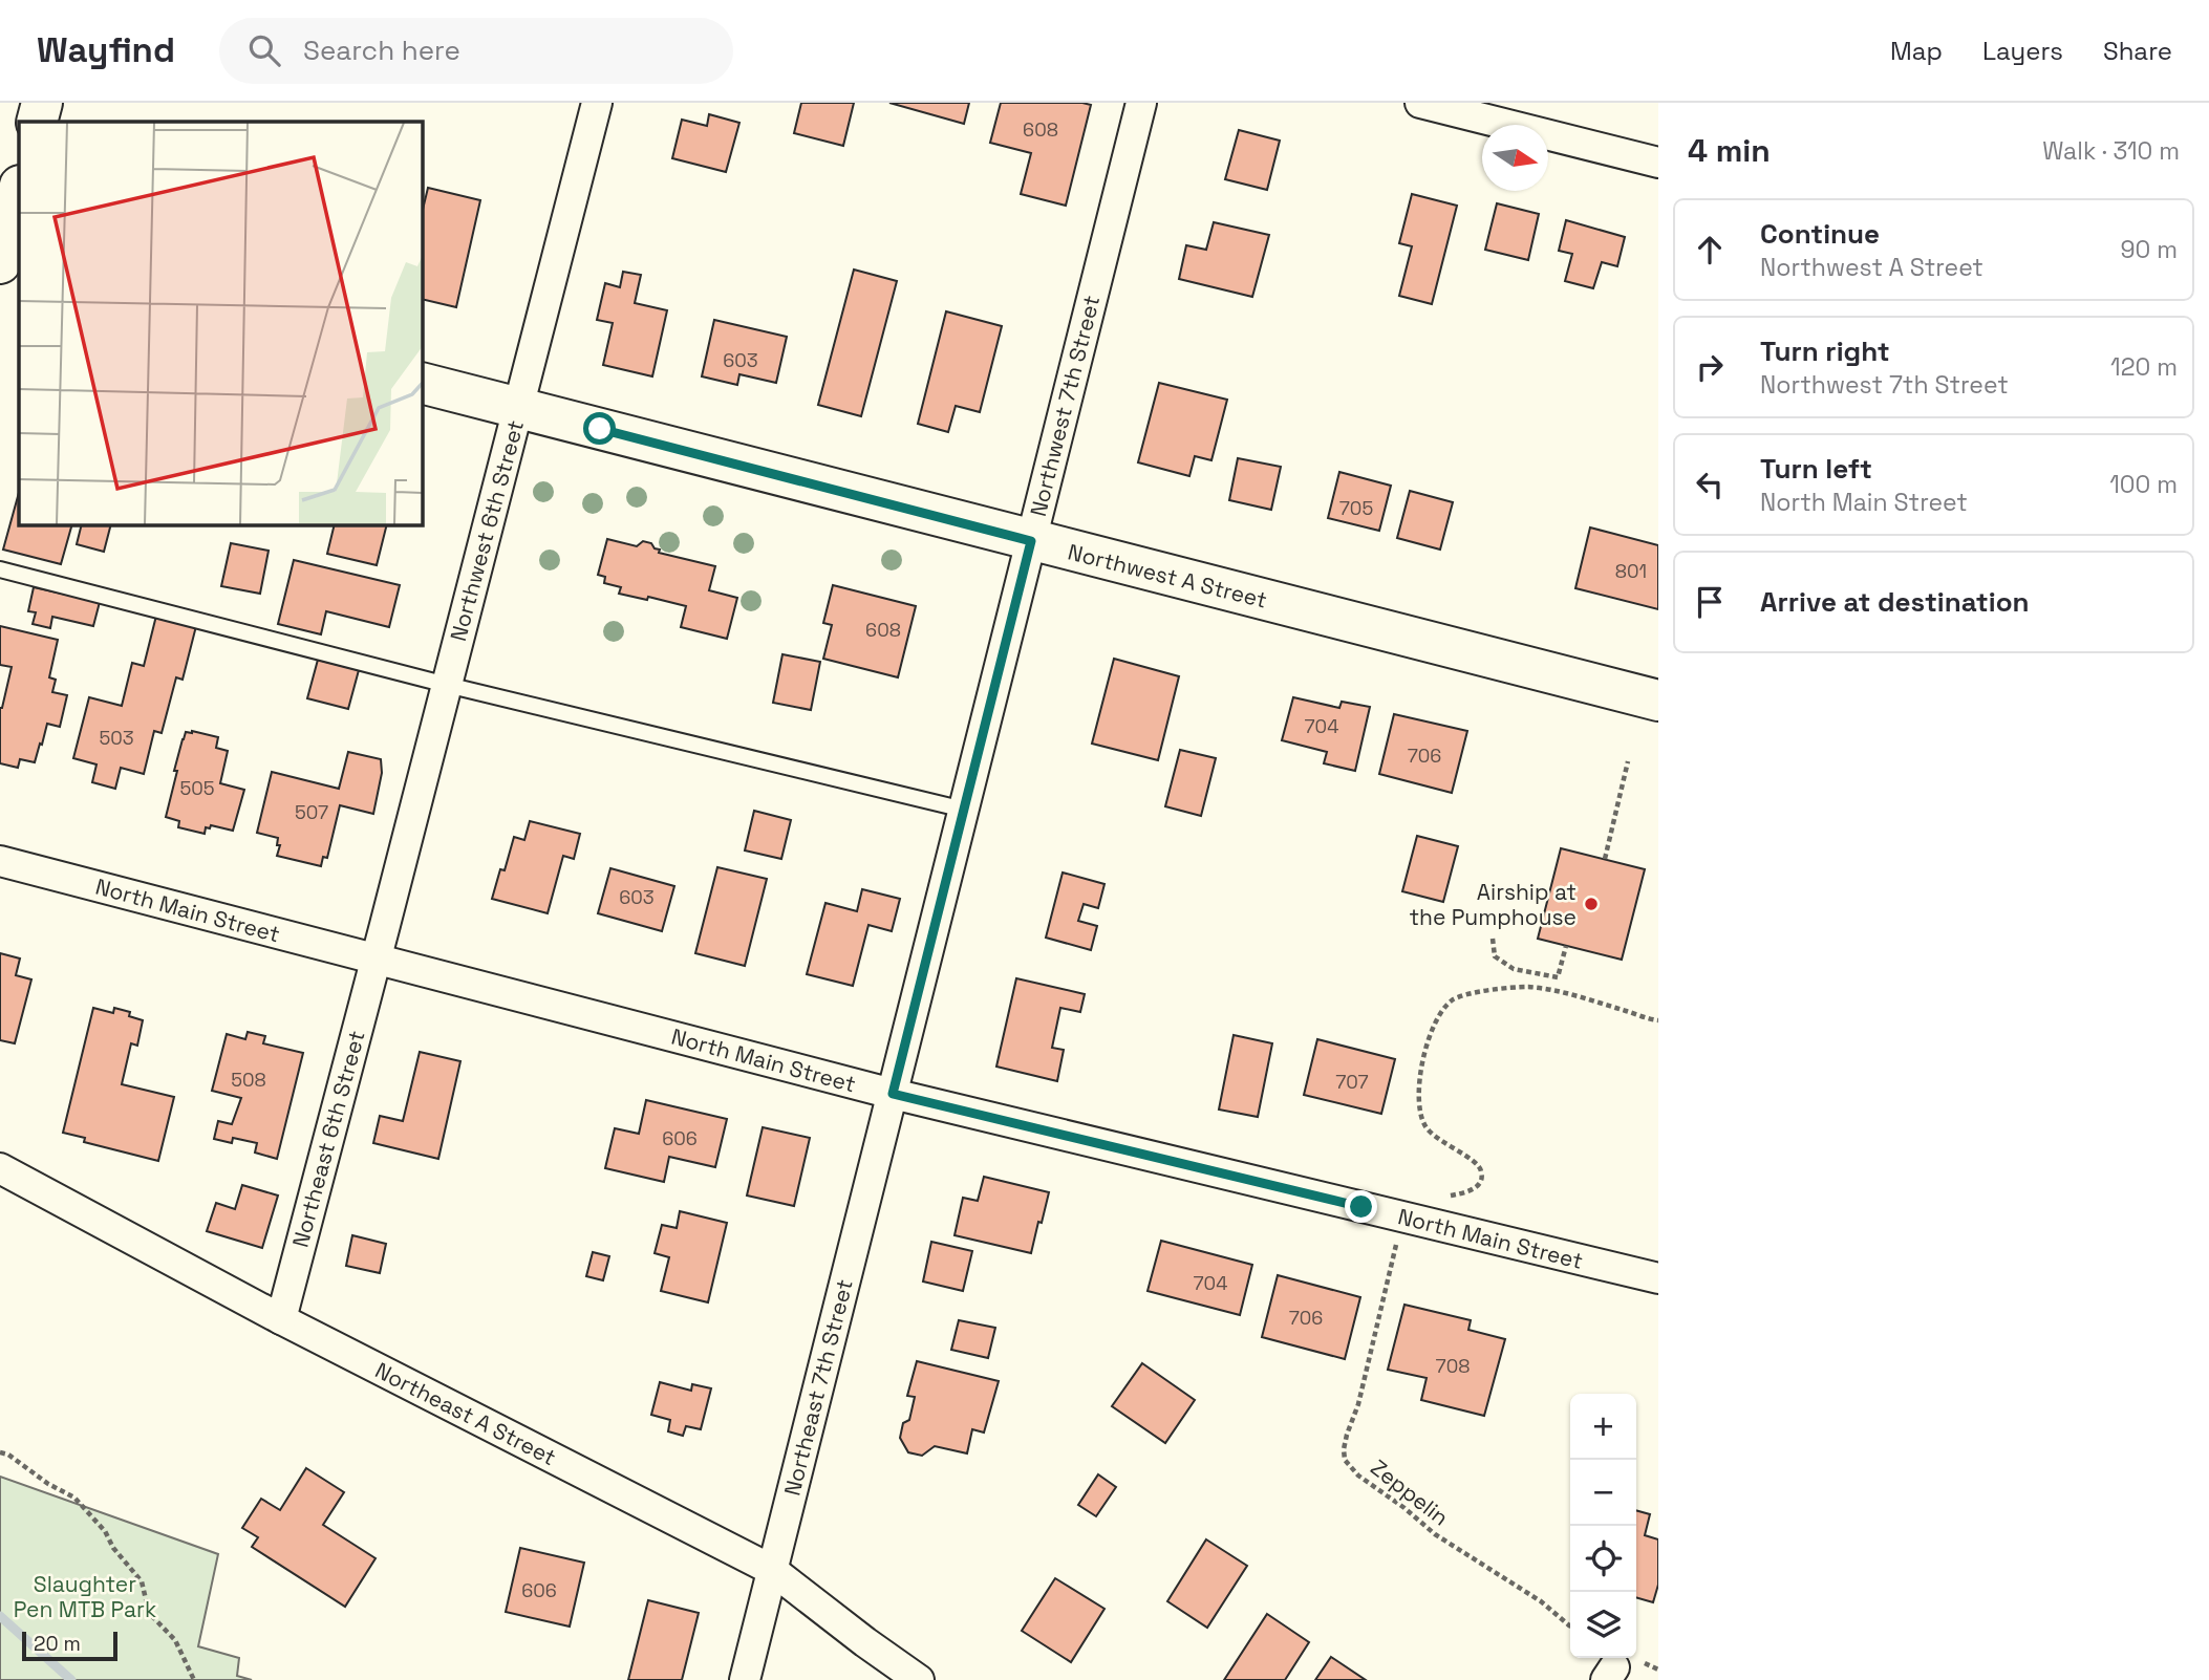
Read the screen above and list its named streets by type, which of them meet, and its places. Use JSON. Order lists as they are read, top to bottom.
{
  "streets": {
    "street": [
      "Northwest 7th Street",
      "Northwest 6th Street",
      "Northwest A Street",
      "North Main Street",
      "Northeast 6th Street",
      "Northeast 7th Street",
      "Northeast A Street"
    ],
    "path": ["Zeppelin"]
  },
  "crossings": [
    ["Northwest 7th Street", "Northwest A Street"],
    ["Northwest 7th Street", "North Main Street"],
    ["Northwest 7th Street", "Northeast 7th Street"],
    ["Northwest 6th Street", "Northwest A Street"],
    ["Northwest 6th Street", "North Main Street"],
    ["Northwest 6th Street", "Northeast 6th Street"],
    ["North Main Street", "Northeast 6th Street"],
    ["North Main Street", "Northeast 7th Street"],
    ["Northeast 6th Street", "Northeast A Street"],
    ["Northeast 7th Street", "Northeast A Street"]
  ],
  "parks": ["Slaughter Pen MTB Park"],
  "places": ["Airship at the Pumphouse"],
  "house_numbers": [
    "608",
    "603",
    "705",
    "801",
    "608",
    "704",
    "503",
    "706",
    "505",
    "507",
    "603",
    "508",
    "707",
    "606",
    "704",
    "706",
    "708",
    "606"
  ],
  "scale_bar": "20 m",
  "north": "right",
  "page": {
    "header": "Wayfind",
    "search": "Search here",
    "nav": ["Map", "Layers", "Share"],
    "heading": ["4 min", "Walk · 310 m"],
    "list": [
      ["Continue", "Northwest A Street", "90 m"],
      ["Turn right", "Northwest 7th Street", "120 m"],
      ["Turn left", "North Main Street", "100 m"],
      "Arrive at destination"
    ],
    "map_buttons": ["+", "−"],
    "scale": "20 m"
  }
}
